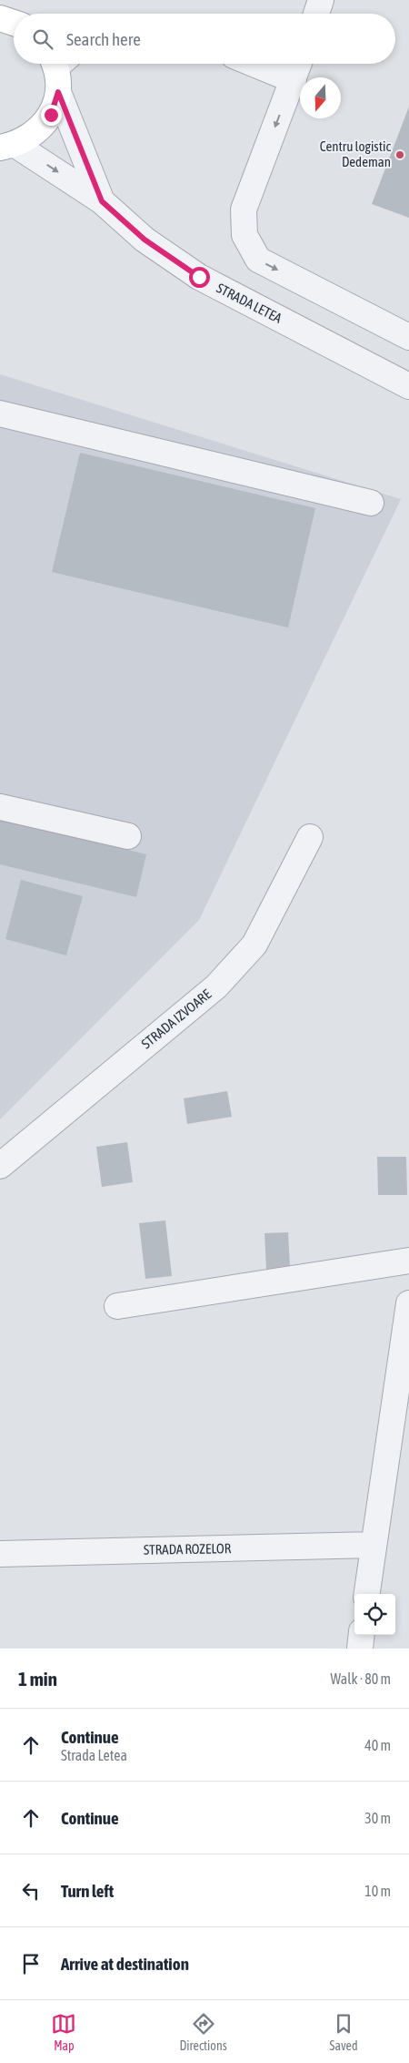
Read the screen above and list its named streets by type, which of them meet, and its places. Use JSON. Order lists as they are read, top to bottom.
{
  "streets": {
    "street": ["STRADA LETEA", "STRADA IZVOARE", "STRADA ROZELOR"]
  },
  "places": ["Centru logistic Dedeman"],
  "north": "bottom",
  "page": {
    "search": "Search here",
    "heading": ["1 min", "Walk · 80 m"],
    "list": [
      ["Continue", "Strada Letea", "40 m"],
      ["Continue", "30 m"],
      ["Turn left", "10 m"],
      "Arrive at destination"
    ],
    "nav": ["Map", "Directions", "Saved"]
  }
}
